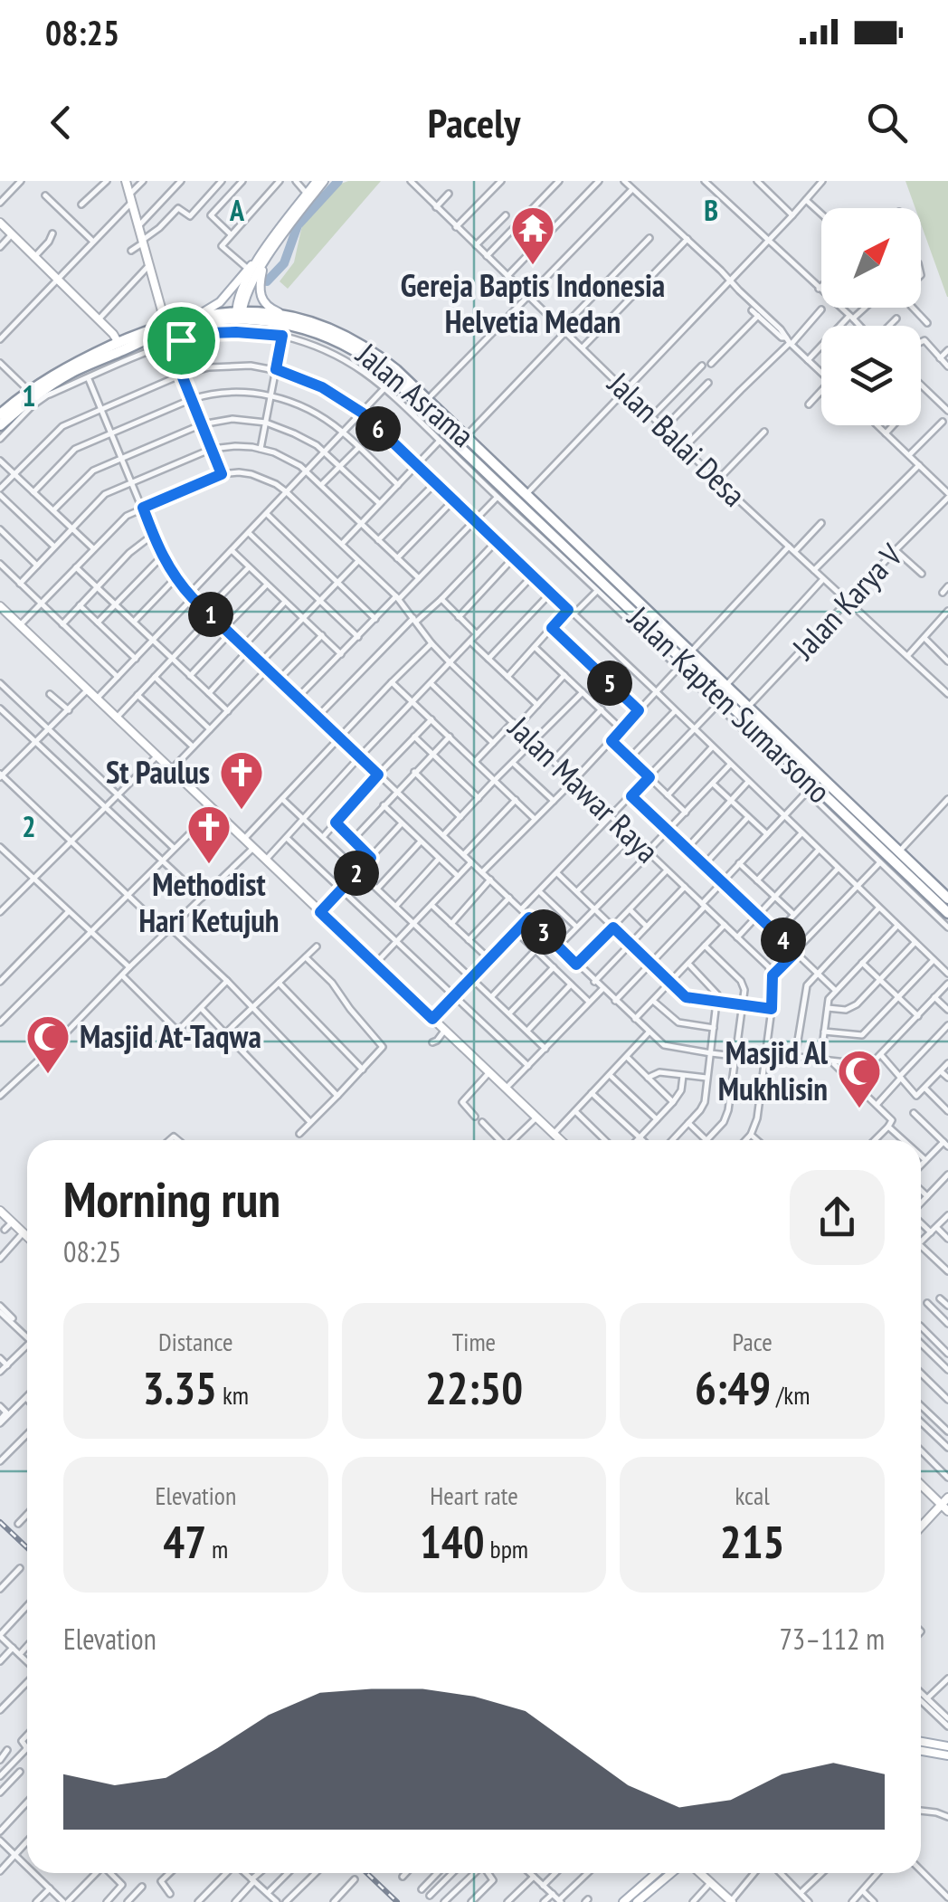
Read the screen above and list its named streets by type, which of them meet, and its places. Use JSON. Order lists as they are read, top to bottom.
{
  "streets": {
    "highway": ["Jalan Asrama", "Jalan Kapten Sumarsono"],
    "street": ["Jalan Balai Desa", "Jalan Karya V", "Jalan Mawar Raya"]
  },
  "crossings": [
    ["Jalan Asrama", "Jalan Kapten Sumarsono"],
    ["Jalan Balai Desa", "Jalan Karya V"],
    ["Jalan Karya V", "Jalan Kapten Sumarsono"]
  ],
  "places": {
    "temple": ["Gereja Baptis Indonesia Helvetia Medan"],
    "church": ["St Paulus", "Methodist Hari Ketujuh"],
    "mosque": ["Masjid At-Taqwa", "Masjid Al Mukhlisin"]
  },
  "north": "top right",
  "page": {
    "status": "08:25",
    "header": "Pacely",
    "pins": [
      "6",
      "1",
      "5",
      "2",
      "3",
      "4"
    ],
    "heading": ["Morning run", "08:25"],
    "stats": [
      ["Distance", "3.35 km"],
      ["Time", "22:50"],
      ["Pace", "6:49 /km"],
      ["Elevation", "47 m"],
      ["Heart rate", "140 bpm"],
      ["kcal", "215"]
    ],
    "chart": ["Elevation", "73–112 m"]
  },
  "grid": {
    "columns": ["A", "B"],
    "rows": ["1", "2"]
  }
}
